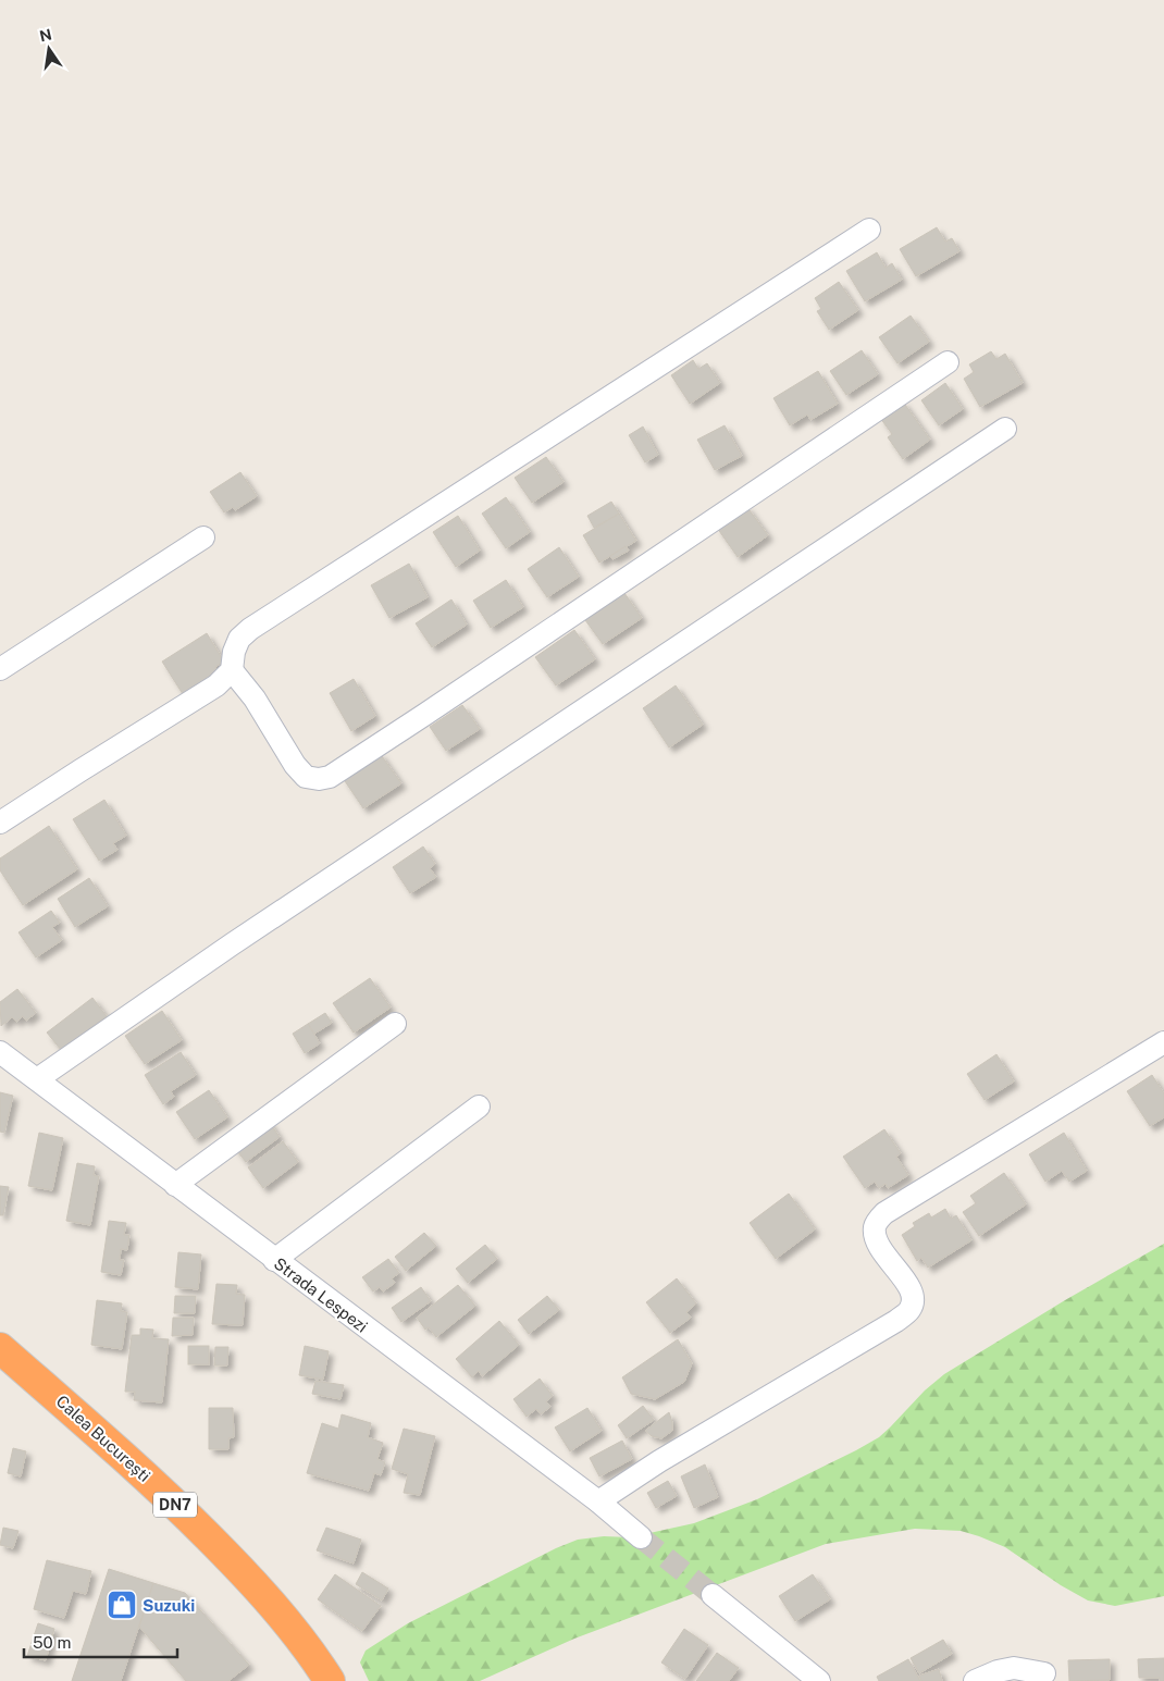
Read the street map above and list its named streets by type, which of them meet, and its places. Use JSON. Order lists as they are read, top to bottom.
{
  "streets": {
    "highway": ["Calea București", "DN7"],
    "street": ["Strada Lespezi"]
  },
  "places": {
    "shop": ["Suzuki"]
  },
  "scale_bar": "50 m",
  "north": "top"
}
